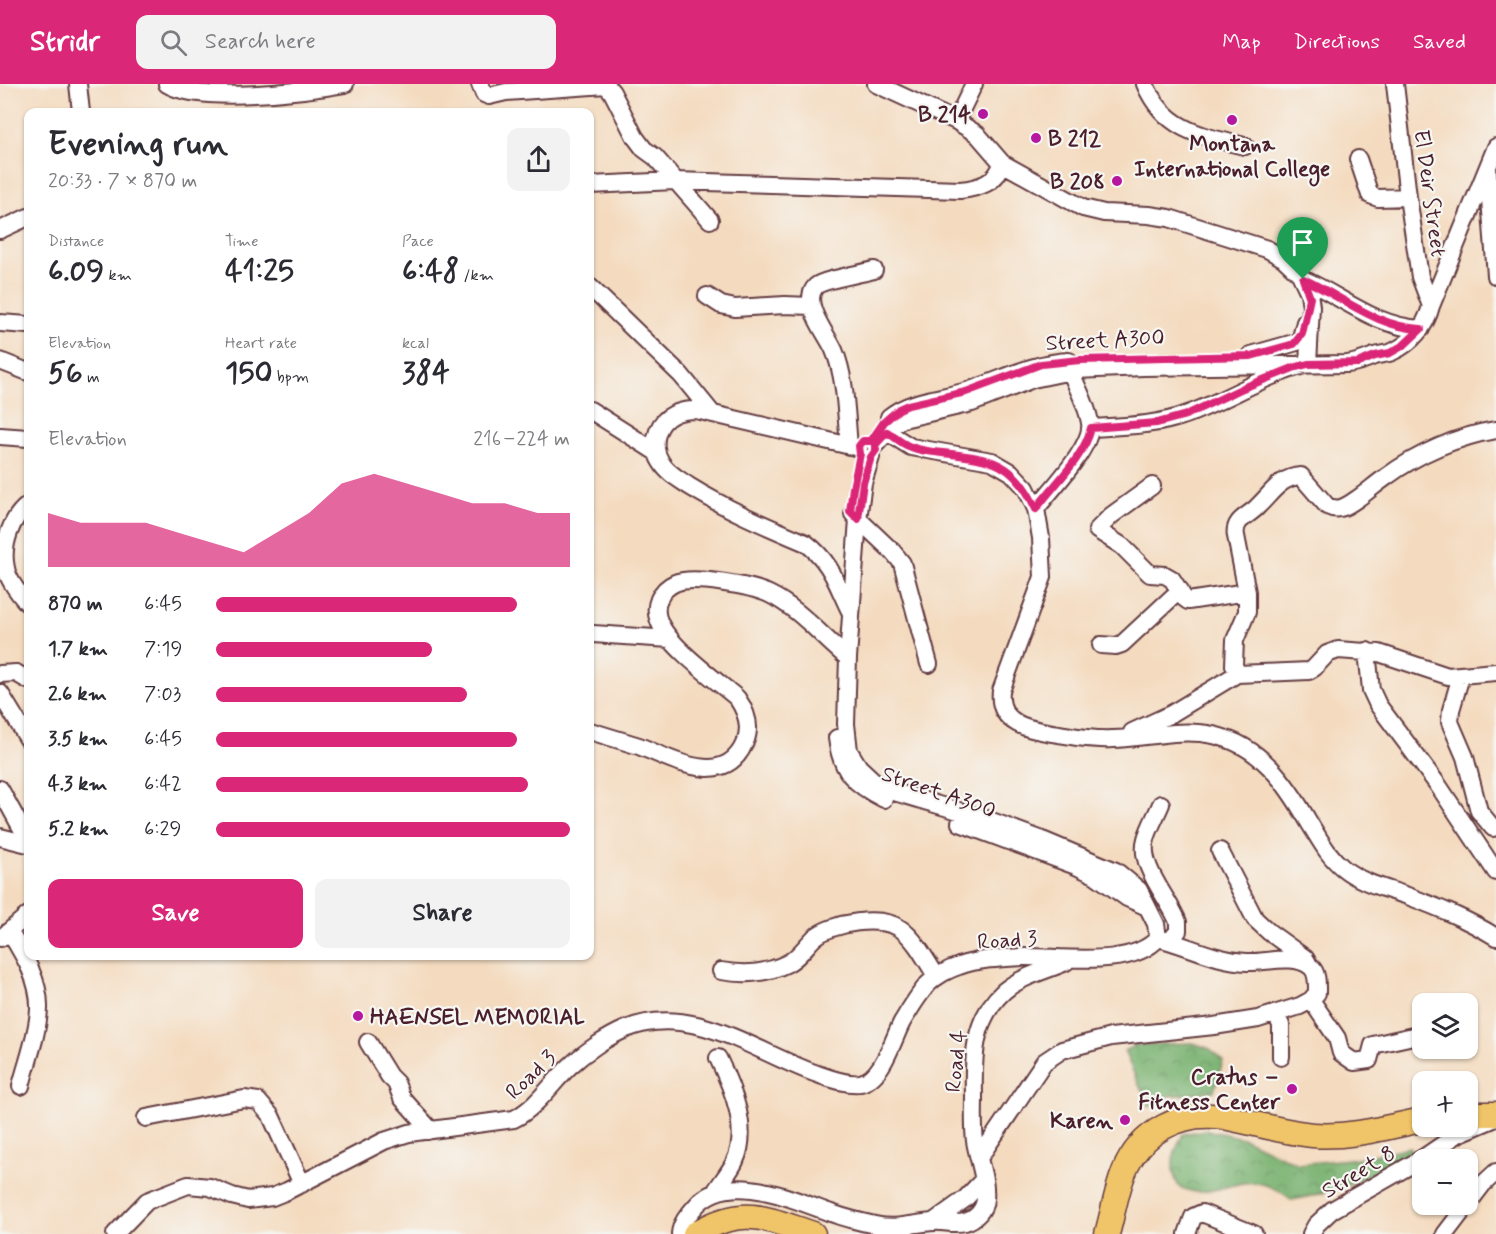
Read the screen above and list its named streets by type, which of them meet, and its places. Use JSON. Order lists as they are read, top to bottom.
{
  "streets": {
    "street": [
      "El Deir Street",
      "Street A300",
      "Road 3",
      "Road 4",
      "Street 8"
    ]
  },
  "crossings": [
    ["Road 3", "Road 4"]
  ],
  "places": [
    "B 214",
    "Montana International College",
    "B 212",
    "B 208",
    "HAENSEL MEMORIAL",
    "Cratus – Fitness Center",
    "Karen"
  ],
  "page": {
    "header": "Stridr",
    "search": "Search here",
    "nav": ["Map", "Directions", "Saved"],
    "heading": ["Evening run", "20:33 · 7 × 870 m"],
    "stats": [
      ["Distance", "6.09 km"],
      ["Time", "41:25"],
      ["Pace", "6:48 /km"],
      ["Elevation", "56 m"],
      ["Heart rate", "150 bpm"],
      ["kcal", "384"]
    ],
    "chart": ["Elevation", "216–224 m"],
    "list": [
      {
        "name": "870 m",
        "note": "6:45"
      },
      {
        "name": "1.7 km",
        "note": "7:19"
      },
      {
        "name": "2.6 km",
        "note": "7:03"
      },
      {
        "name": "3.5 km",
        "note": "6:45"
      },
      {
        "name": "4.3 km",
        "note": "6:42"
      },
      {
        "name": "5.2 km",
        "note": "6:29"
      }
    ],
    "buttons": ["Save", "Share"],
    "map_buttons": ["+", "−"]
  }
}
